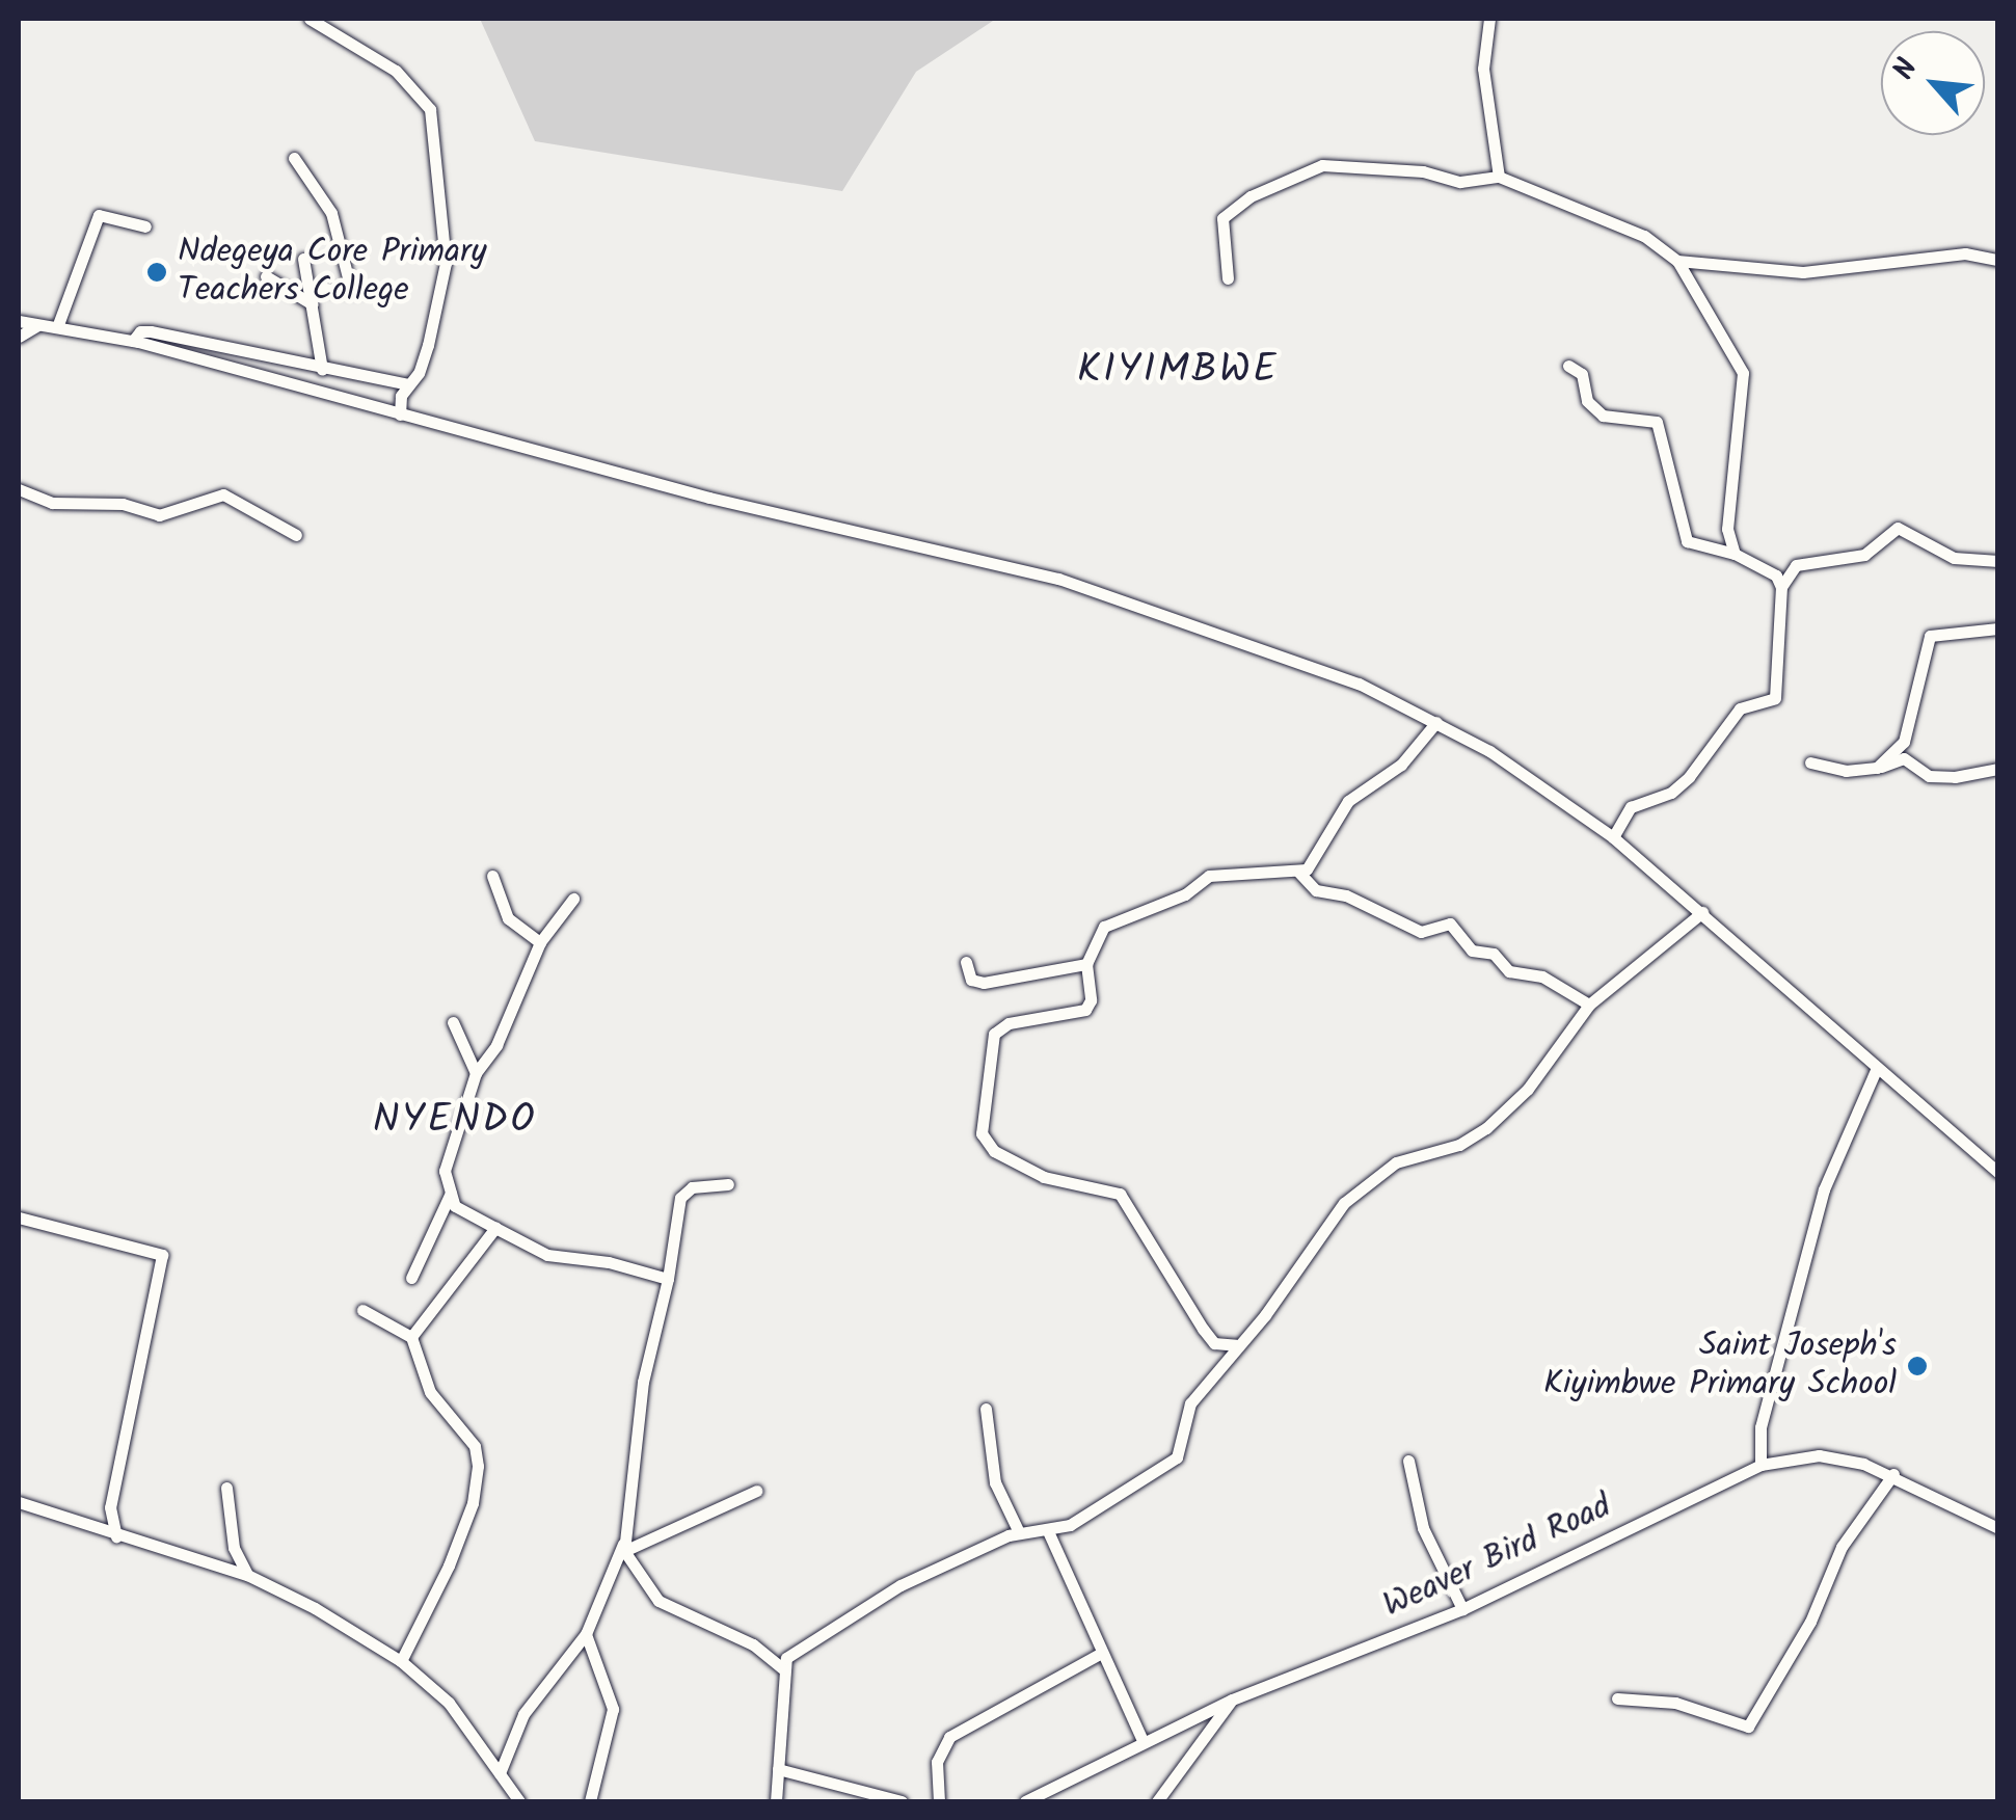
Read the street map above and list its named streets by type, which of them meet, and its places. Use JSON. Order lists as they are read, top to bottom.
{
  "streets": {
    "street": ["Weaver Bird Road"]
  },
  "districts": ["KIYIMBWE", "NYENDO"],
  "places": ["Ndegeya Core Primary Teachers College", "Saint Joseph's Kiyimbwe Primary School"],
  "north": "top left"
}
